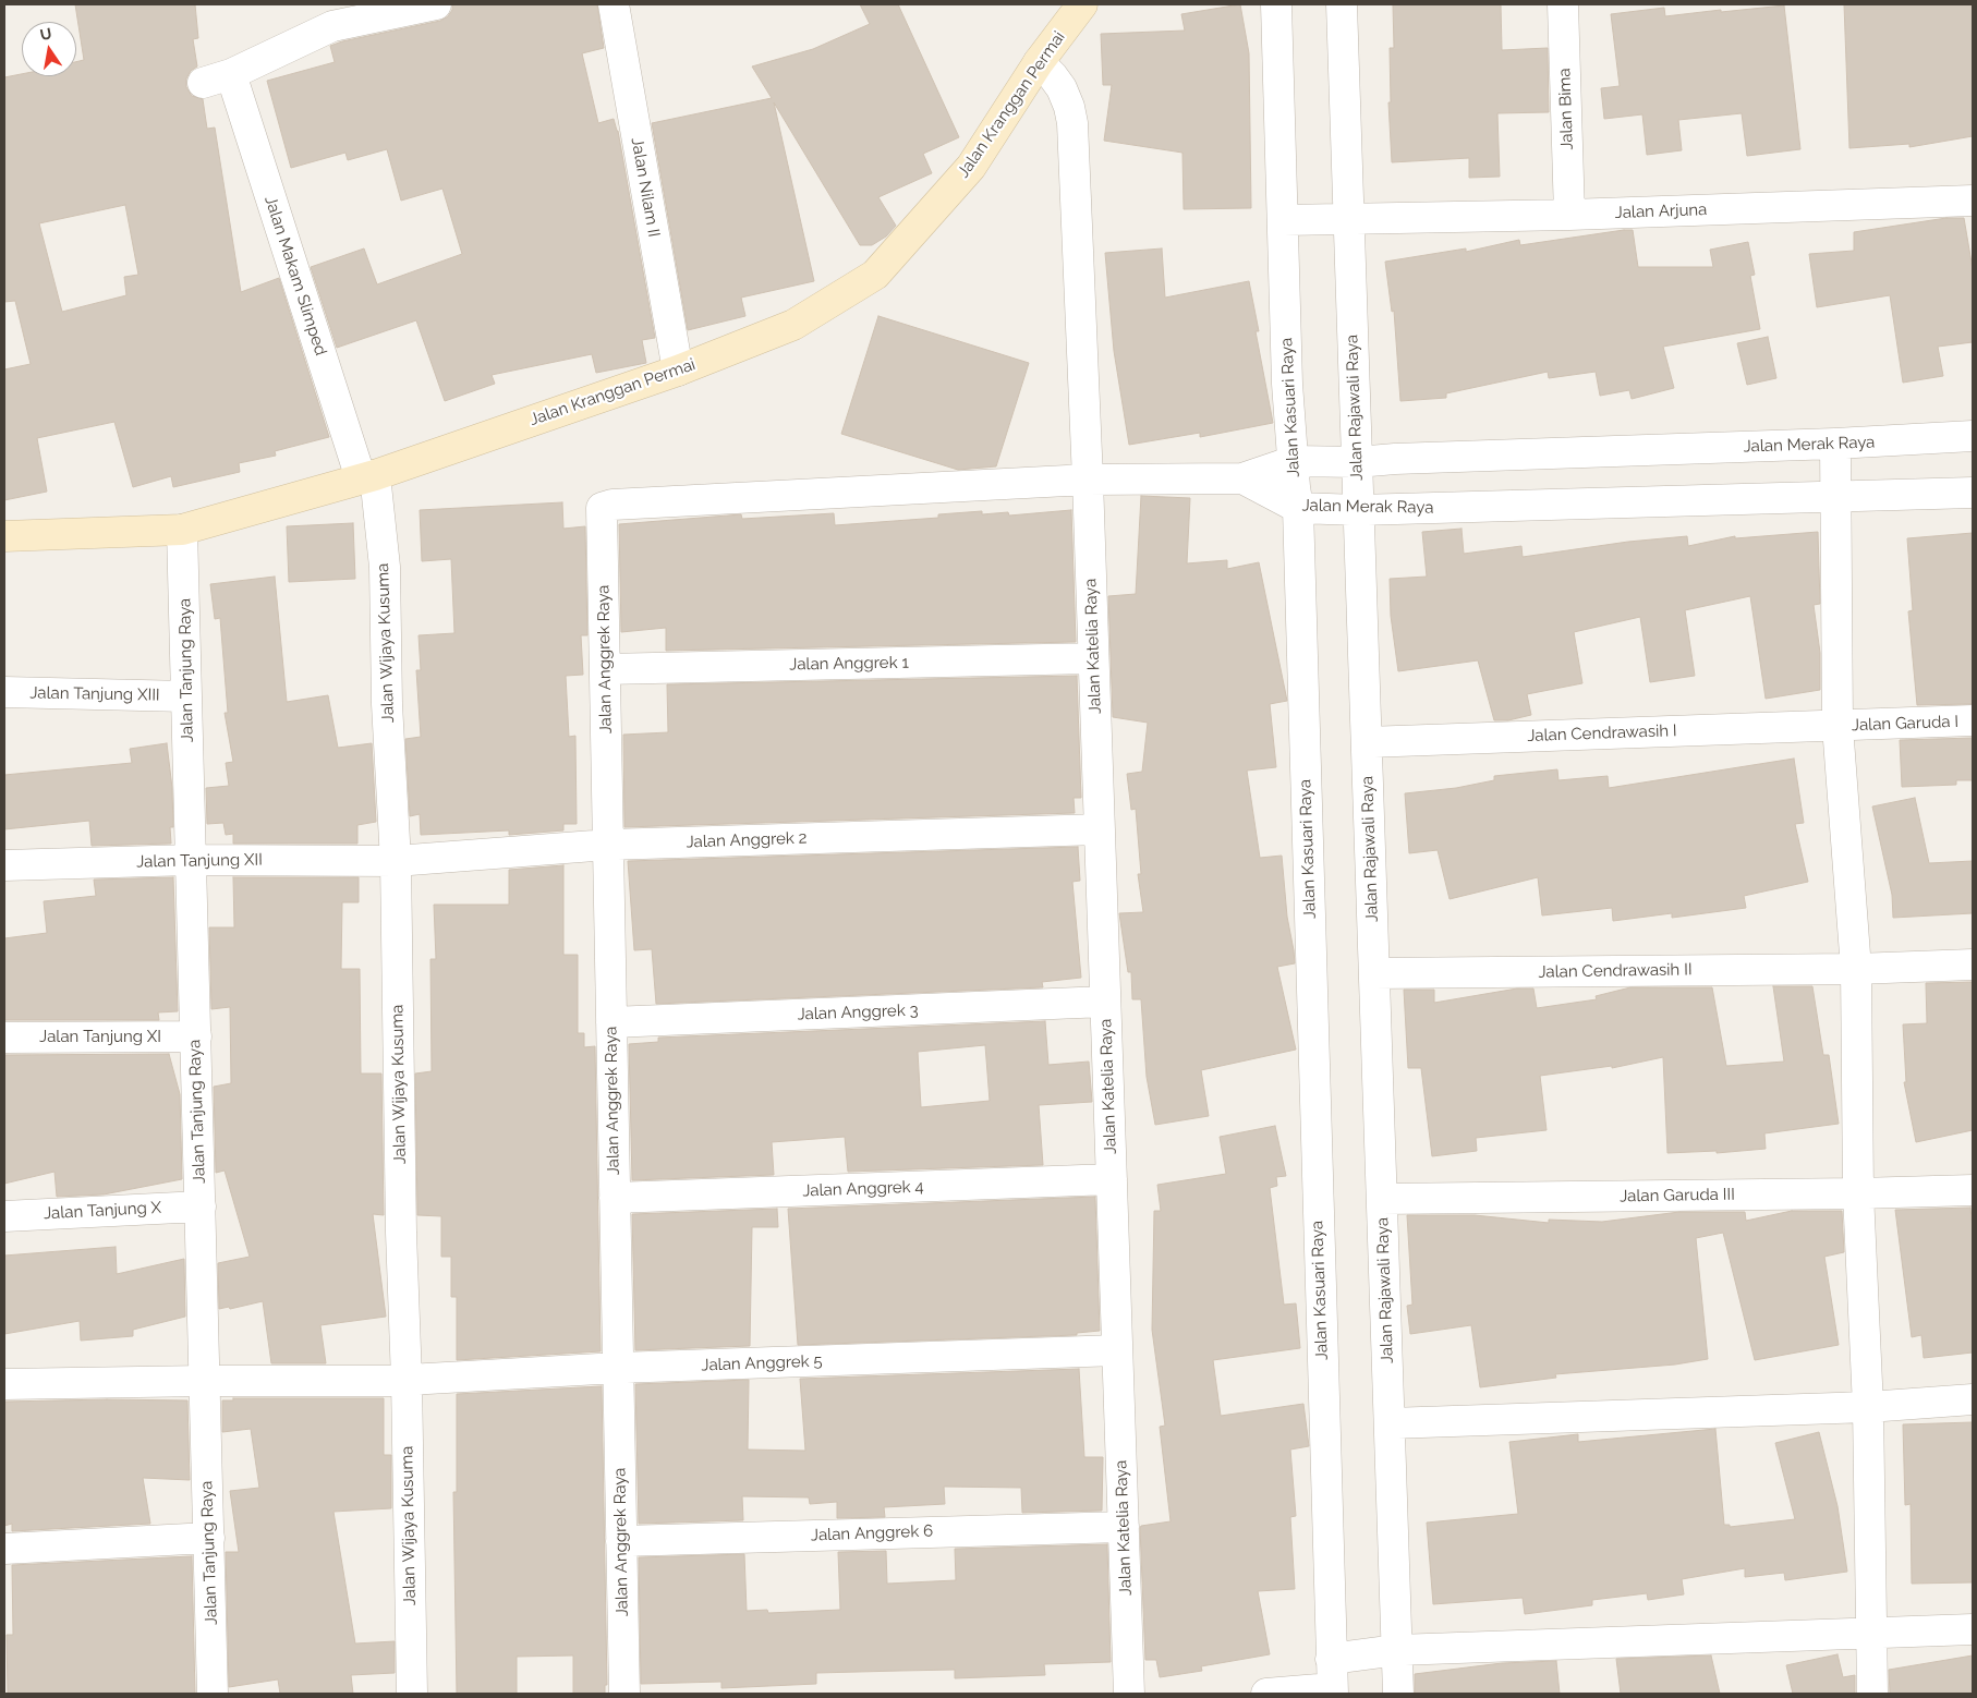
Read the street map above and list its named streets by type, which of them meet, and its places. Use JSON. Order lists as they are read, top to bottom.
{
  "streets": {
    "street": [
      "Jalan Kranggan Permai",
      "Jalan Bima",
      "Jalan Nilam II",
      "Jalan Arjuna",
      "Jalan Makam Slimped",
      "Jalan Kasuari Raya",
      "Jalan Rajawali Raya",
      "Jalan Merak Raya",
      "Jalan Wijaya Kusuma",
      "Jalan Katelia Raya",
      "Jalan Anggrek Raya",
      "Jalan Anggrek 1",
      "Jalan Tanjung Raya",
      "Jalan Tanjung XIII",
      "Jalan Garuda I",
      "Jalan Cendrawasih I",
      "Jalan Anggrek 2",
      "Jalan Tanjung XII",
      "Jalan Cendrawasih II",
      "Jalan Anggrek 3",
      "Jalan Tanjung XI",
      "Jalan Anggrek 4",
      "Jalan Garuda III",
      "Jalan Tanjung X",
      "Jalan Anggrek 5",
      "Jalan Anggrek 6"
    ]
  },
  "crossings": [
    ["Jalan Kranggan Permai", "Jalan Nilam II"],
    ["Jalan Kranggan Permai", "Jalan Makam Slimped"],
    ["Jalan Kranggan Permai", "Jalan Wijaya Kusuma"],
    ["Jalan Kranggan Permai", "Jalan Katelia Raya"],
    ["Jalan Kranggan Permai", "Jalan Tanjung Raya"],
    ["Jalan Bima", "Jalan Arjuna"],
    ["Jalan Arjuna", "Jalan Kasuari Raya"],
    ["Jalan Arjuna", "Jalan Rajawali Raya"],
    ["Jalan Makam Slimped", "Jalan Wijaya Kusuma"],
    ["Jalan Kasuari Raya", "Jalan Merak Raya"],
    ["Jalan Rajawali Raya", "Jalan Merak Raya"],
    ["Jalan Rajawali Raya", "Jalan Cendrawasih I"],
    ["Jalan Rajawali Raya", "Jalan Cendrawasih II"],
    ["Jalan Rajawali Raya", "Jalan Garuda III"],
    ["Jalan Wijaya Kusuma", "Jalan Anggrek 2"],
    ["Jalan Wijaya Kusuma", "Jalan Tanjung XII"],
    ["Jalan Wijaya Kusuma", "Jalan Anggrek 5"],
    ["Jalan Katelia Raya", "Jalan Anggrek Raya"],
    ["Jalan Katelia Raya", "Jalan Anggrek 1"],
    ["Jalan Katelia Raya", "Jalan Anggrek 2"],
    ["Jalan Katelia Raya", "Jalan Anggrek 3"],
    ["Jalan Katelia Raya", "Jalan Anggrek 4"],
    ["Jalan Katelia Raya", "Jalan Anggrek 5"],
    ["Jalan Katelia Raya", "Jalan Anggrek 6"],
    ["Jalan Anggrek Raya", "Jalan Anggrek 1"],
    ["Jalan Anggrek Raya", "Jalan Anggrek 2"],
    ["Jalan Anggrek Raya", "Jalan Anggrek 3"],
    ["Jalan Anggrek Raya", "Jalan Anggrek 4"],
    ["Jalan Anggrek Raya", "Jalan Anggrek 5"],
    ["Jalan Anggrek Raya", "Jalan Anggrek 6"],
    ["Jalan Tanjung Raya", "Jalan Tanjung XIII"],
    ["Jalan Tanjung Raya", "Jalan Tanjung XII"],
    ["Jalan Tanjung Raya", "Jalan Tanjung XI"],
    ["Jalan Tanjung Raya", "Jalan Tanjung X"],
    ["Jalan Tanjung Raya", "Jalan Anggrek 5"],
    ["Jalan Garuda I", "Jalan Cendrawasih I"],
    ["Jalan Anggrek 2", "Jalan Tanjung XII"]
  ],
  "north": "top"
}
